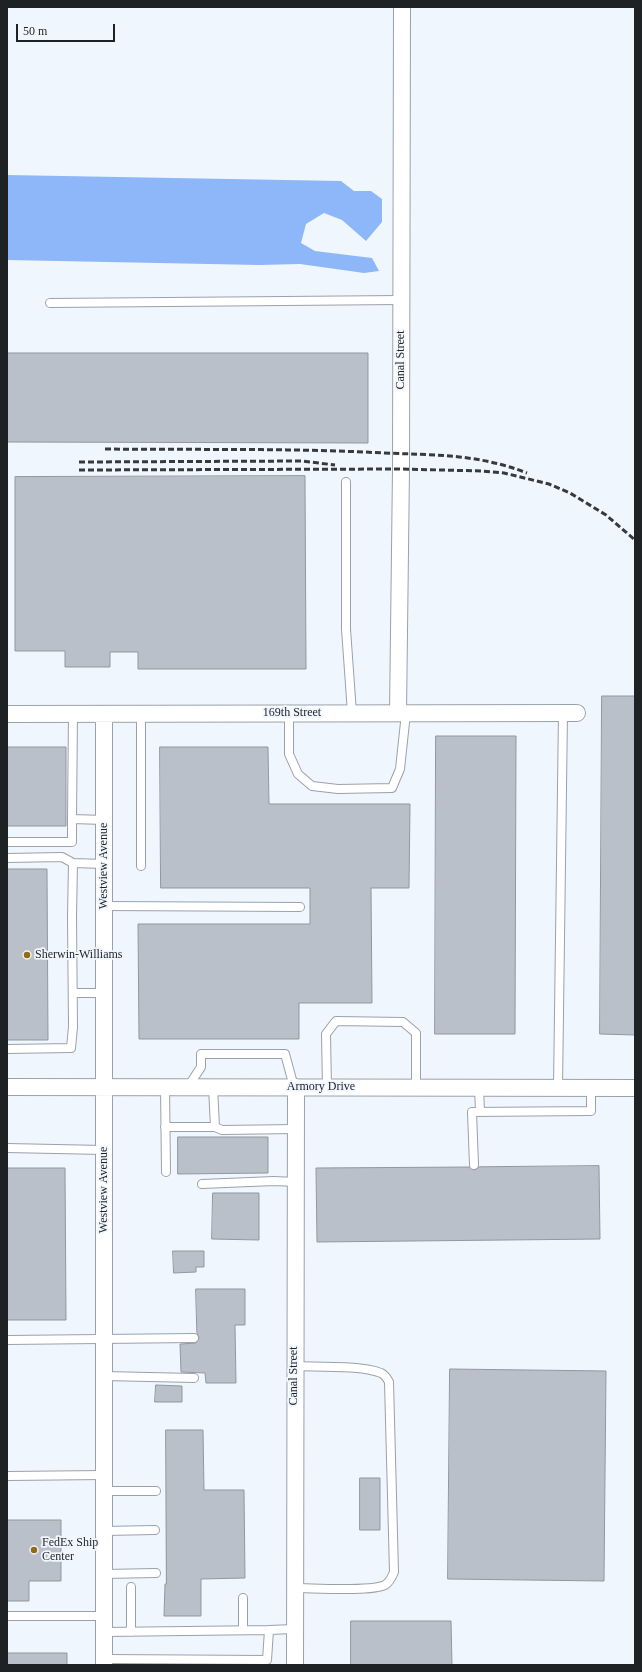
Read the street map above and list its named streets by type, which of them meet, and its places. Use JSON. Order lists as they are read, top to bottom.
{
  "streets": {
    "street": [
      "Canal Street",
      "169th Street",
      "Westview Avenue",
      "Armory Drive"
    ]
  },
  "crossings": [
    ["Canal Street", "169th Street"],
    ["Canal Street", "Armory Drive"],
    ["169th Street", "Westview Avenue"],
    ["Westview Avenue", "Armory Drive"]
  ],
  "places": ["Sherwin-Williams", "FedEx Ship Center"],
  "scale_bar": "50 m"
}
